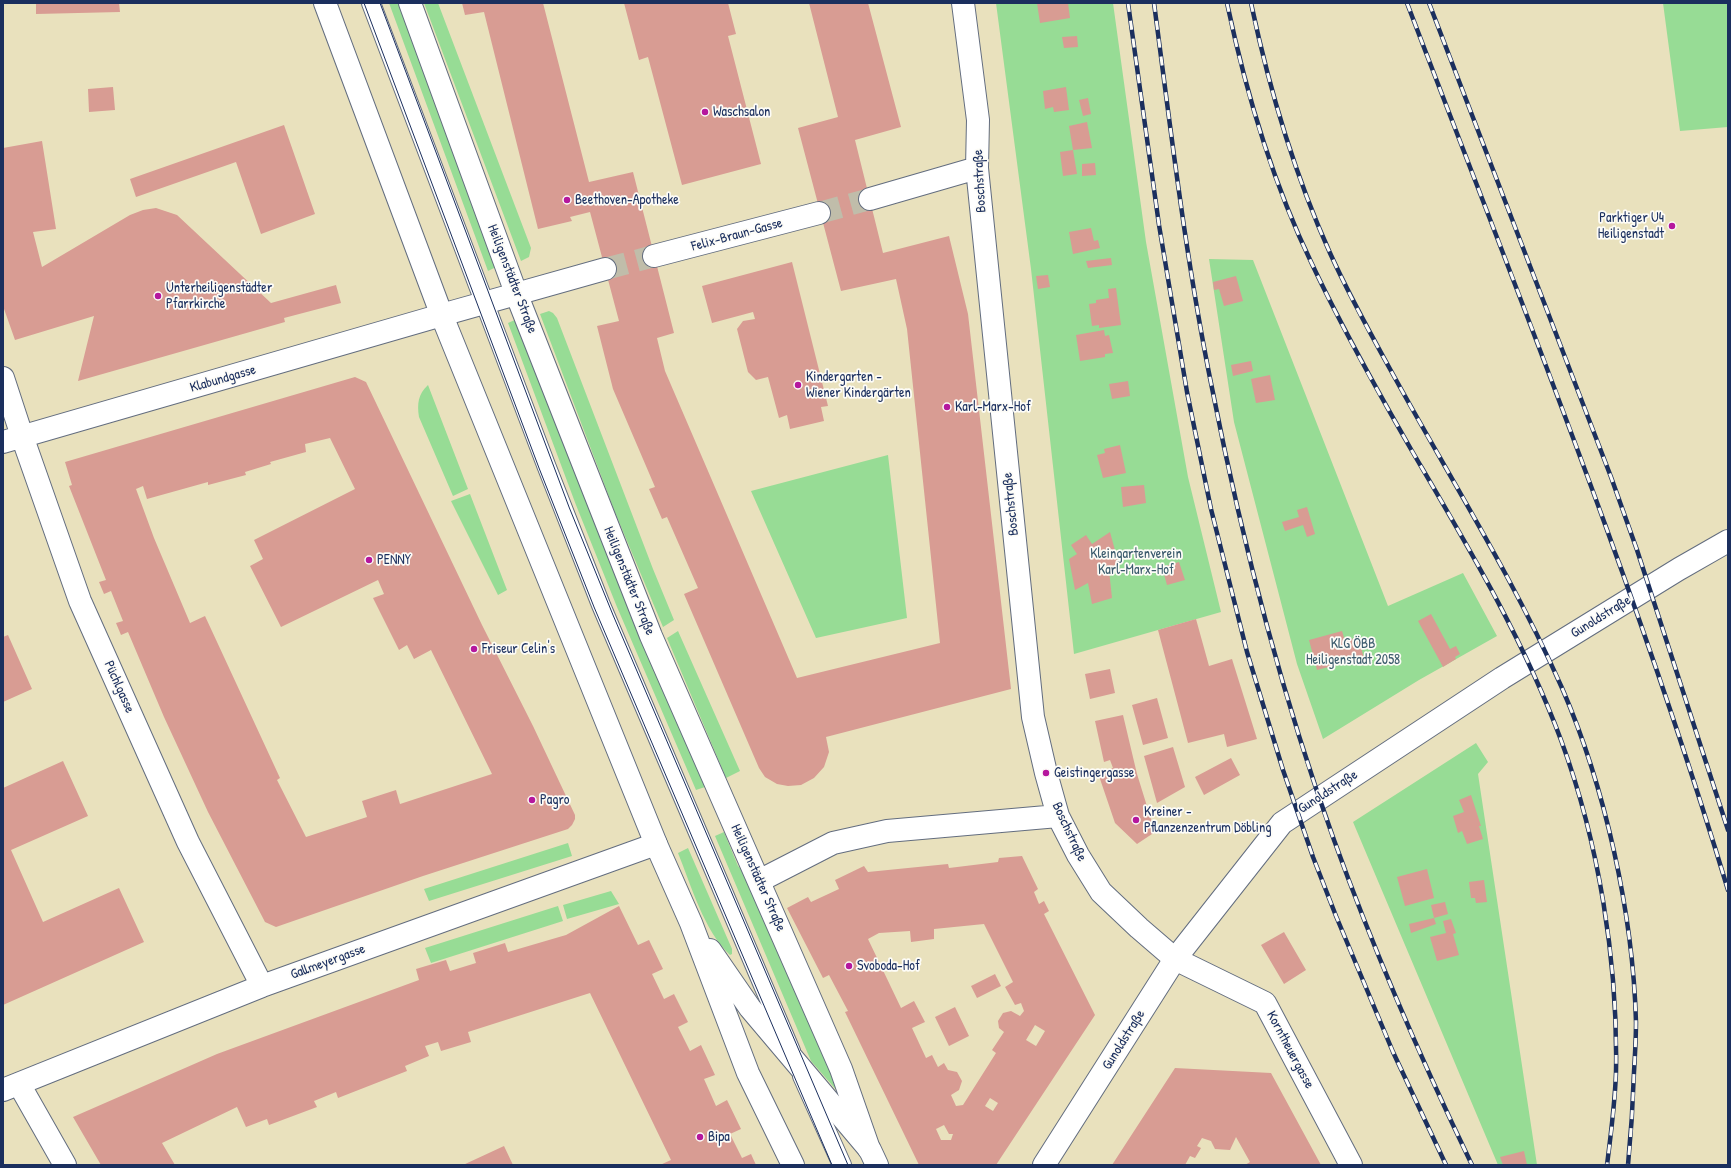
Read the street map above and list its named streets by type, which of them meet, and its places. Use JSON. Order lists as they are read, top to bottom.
{
  "streets": {
    "street": [
      "Boschstraße",
      "Felix-Braun-Gasse",
      "Heiligenstädter Straße",
      "Klabundgasse",
      "Gunoldstraße",
      "Püchlgasse",
      "Gallmeyergasse",
      "Korntheuergasse"
    ]
  },
  "crossings": [
    ["Boschstraße", "Gunoldstraße"],
    ["Boschstraße", "Korntheuergasse"],
    ["Heiligenstädter Straße", "Klabundgasse"],
    ["Heiligenstädter Straße", "Gallmeyergasse"],
    ["Klabundgasse", "Püchlgasse"],
    ["Gunoldstraße", "Korntheuergasse"],
    ["Püchlgasse", "Gallmeyergasse"]
  ],
  "parks": ["Kleingartenverein Karl-Marx-Hof", "KLG ÖBB Heiligenstadt 2058"],
  "places": [
    "Waschsalon",
    "Beethoven-Apotheke",
    "Parktiger U4 Heiligenstadt",
    "Unterheiligenstädter Pfarrkirche",
    "Kindergarten - Wiener Kindergärten",
    "Karl-Marx-Hof",
    "PENNY",
    "Friseur Celin's",
    "Geistingergasse",
    "Pagro",
    "Kreiner - Pflanzenzentrum Döbling",
    "Svoboda-Hof",
    "Bipa"
  ]
}
